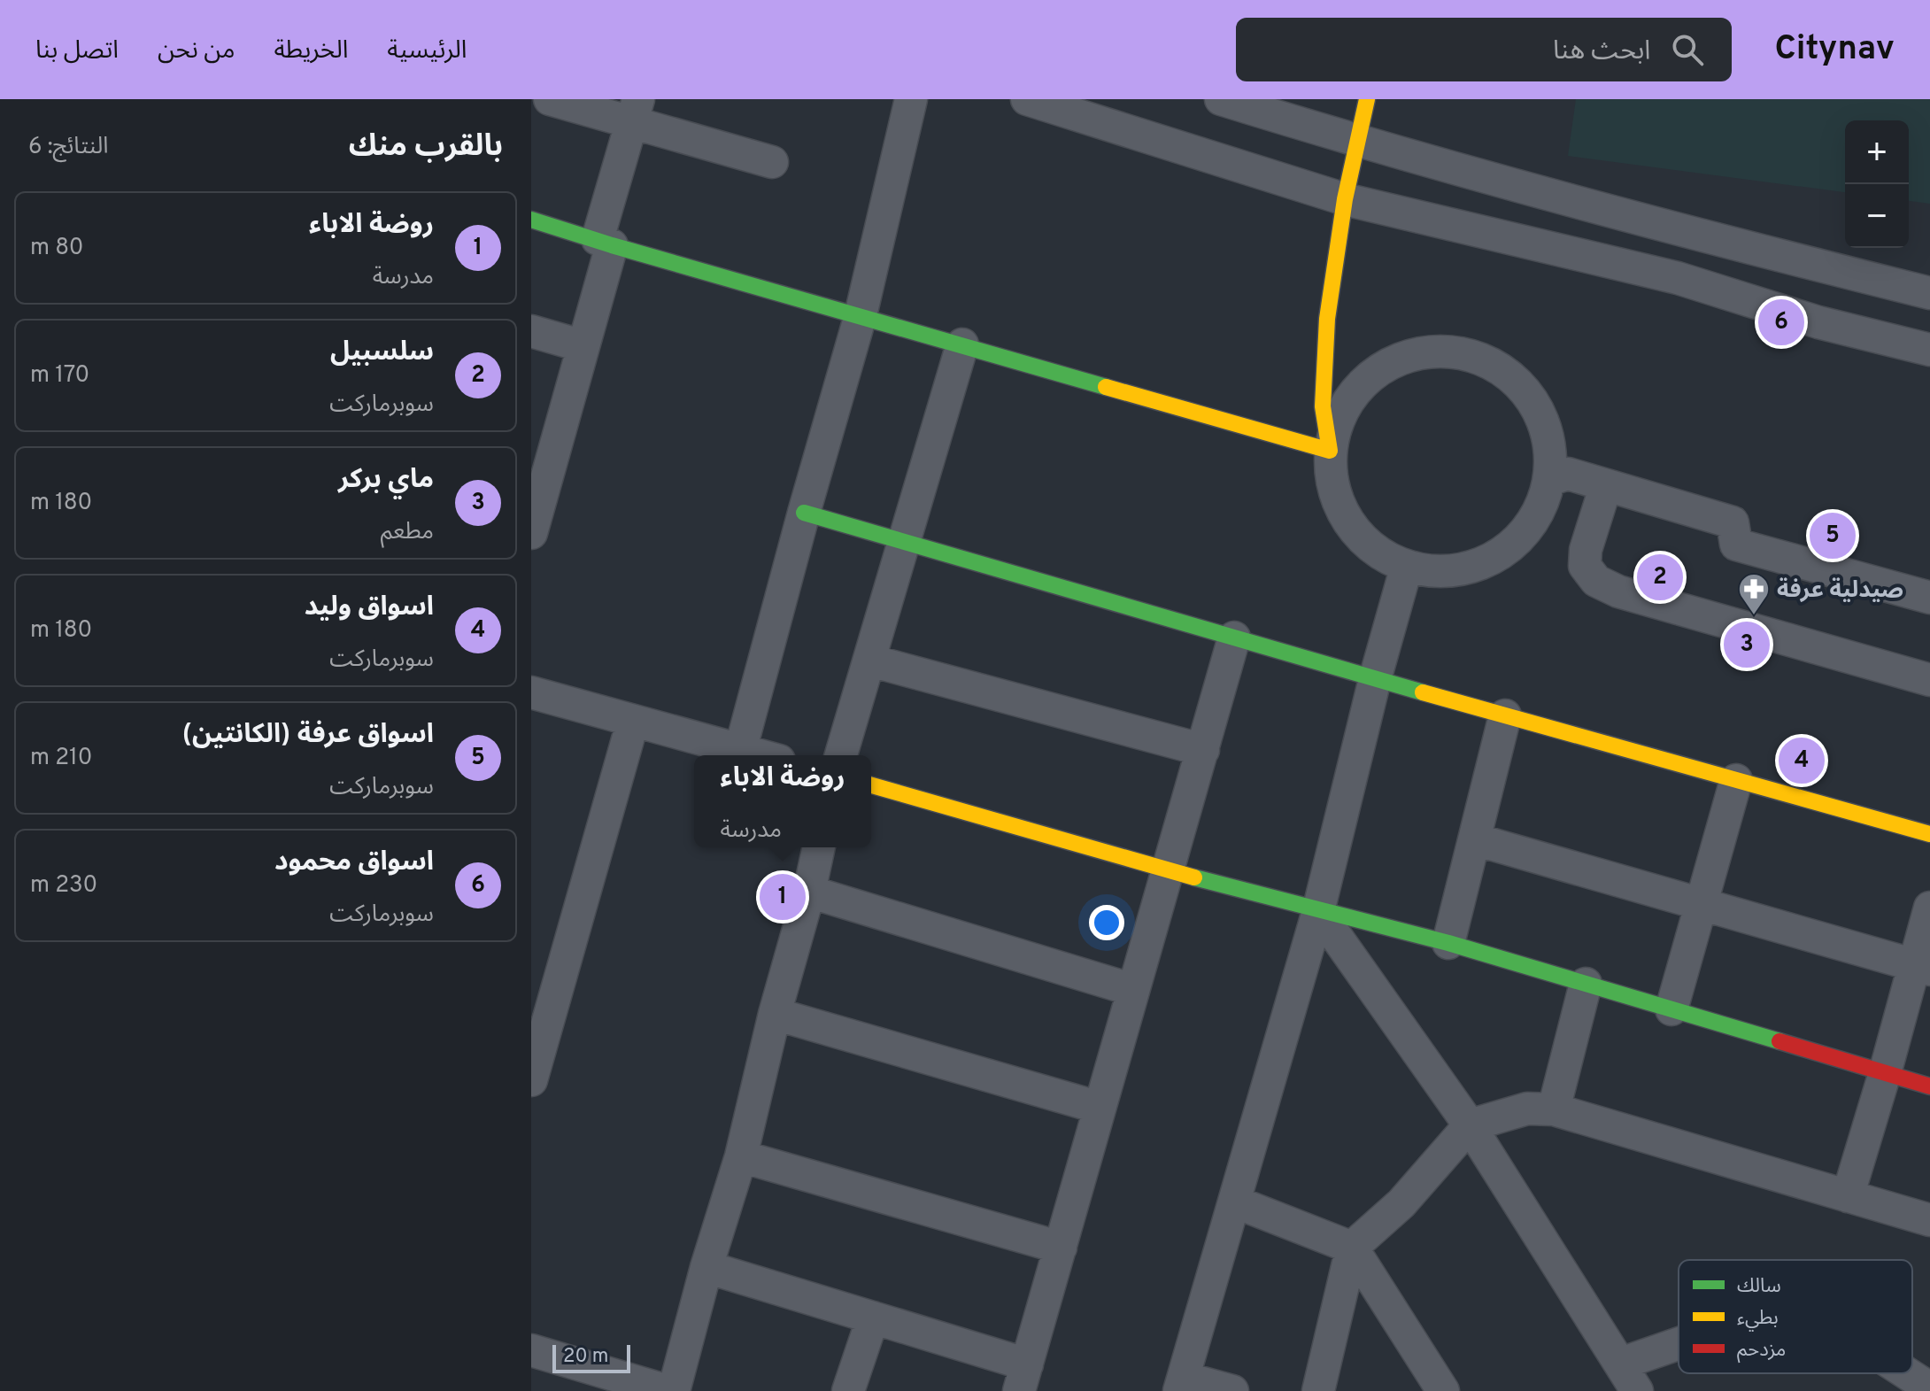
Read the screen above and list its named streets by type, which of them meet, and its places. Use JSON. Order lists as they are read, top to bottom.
{
  "places": {
    "pharmacy": ["صيدلية عرفة"]
  },
  "legend": ["سالك", "بطيء", "مزدحم"],
  "scale_bar": "20 m",
  "page": {
    "header": "Citynav",
    "search": "ابحث هنا",
    "nav": [
      "الرئيسية",
      "الخريطة",
      "من نحن",
      "اتصل بنا"
    ],
    "heading": ["بالقرب منك", "النتائج: 6"],
    "map_buttons": ["+", "−"],
    "list": [
      {
        "mark": "1",
        "name": "روضة الاباء",
        "note": "مدرسة",
        "value": "80 m"
      },
      {
        "mark": "2",
        "name": "سلسبيل",
        "note": "سوبرماركت",
        "value": "170 m"
      },
      {
        "mark": "3",
        "name": "ماي بركر",
        "note": "مطعم",
        "value": "180 m"
      },
      {
        "mark": "4",
        "name": "اسواق وليد",
        "note": "سوبرماركت",
        "value": "180 m"
      },
      {
        "mark": "5",
        "name": "اسواق عرفة (الكانتين)",
        "note": "سوبرماركت",
        "value": "210 m"
      },
      {
        "mark": "6",
        "name": "اسواق محمود",
        "note": "سوبرماركت",
        "value": "230 m"
      }
    ],
    "pins": [
      "6",
      "5",
      "2",
      "3",
      "4",
      "1"
    ],
    "popup": ["روضة الاباء", "مدرسة"],
    "scale": "20 m"
  }
}
